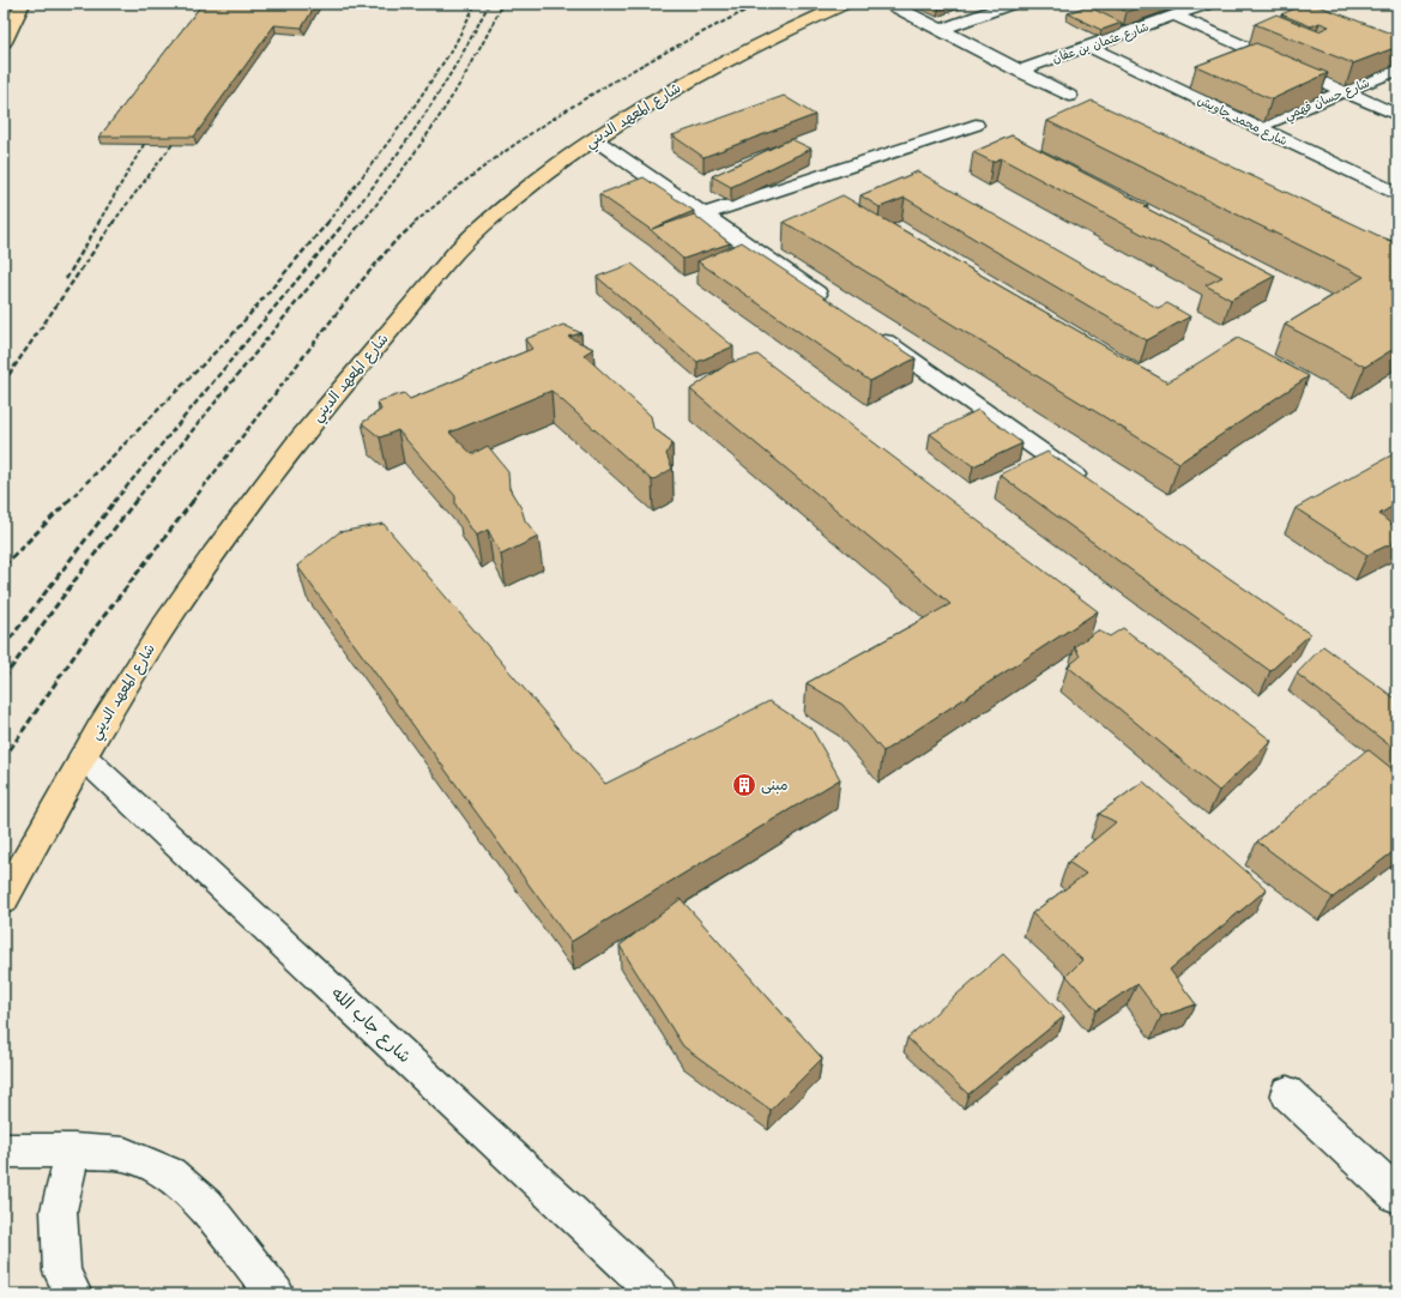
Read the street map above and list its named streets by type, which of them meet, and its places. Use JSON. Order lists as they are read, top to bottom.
{
  "streets": {
    "main road": ["شارع المعهد الديني"],
    "street": [
      "شارع عثمان بن عفان",
      "شارع حسان فهمي",
      "شارع محمد جاويش",
      "شارع جاب الله"
    ]
  },
  "crossings": [
    ["شارع عثمان بن عفان", "شارع محمد جاويش"],
    ["شارع حسان فهمي", "شارع محمد جاويش"],
    ["شارع المعهد الديني", "شارع جاب الله"]
  ],
  "places": {
    "building": ["مبنى"]
  }
}
